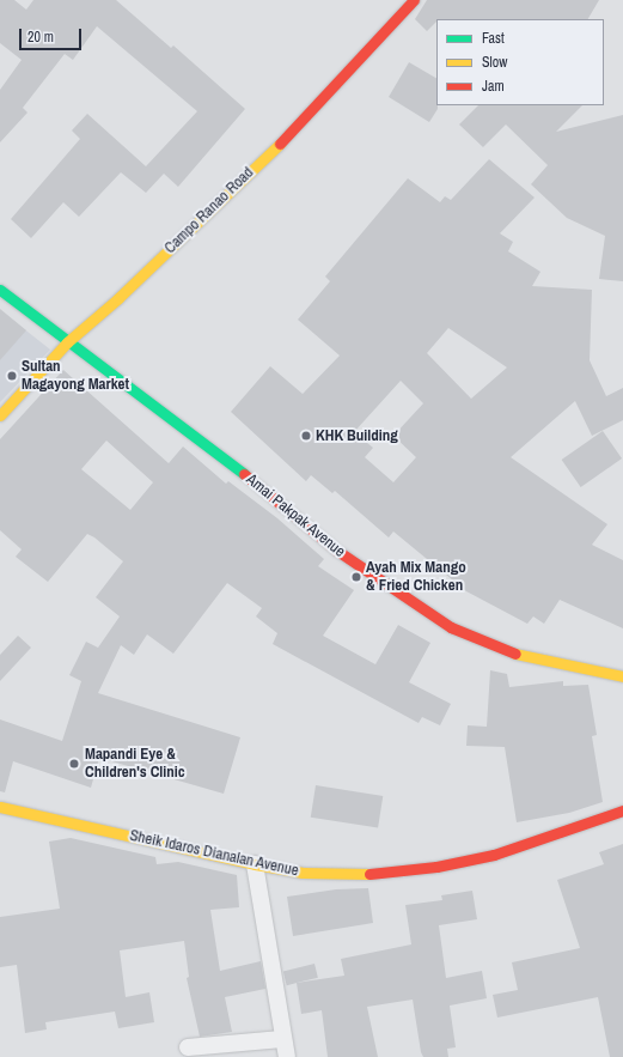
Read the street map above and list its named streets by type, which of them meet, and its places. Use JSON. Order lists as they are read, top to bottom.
{
  "streets": {
    "main road": ["Campo Ranao Road", "Amai Pakpak Avenue", "Sheik Idaros Dianalan Avenue"]
  },
  "crossings": [
    ["Campo Ranao Road", "Amai Pakpak Avenue"]
  ],
  "places": [
    "Sultan Magayong Market",
    "KHK Building",
    "Ayah Mix Mango & Fried Chicken",
    "Mapandi Eye & Children's Clinic"
  ],
  "legend": ["Fast", "Slow", "Jam"],
  "scale_bar": "20 m"
}
